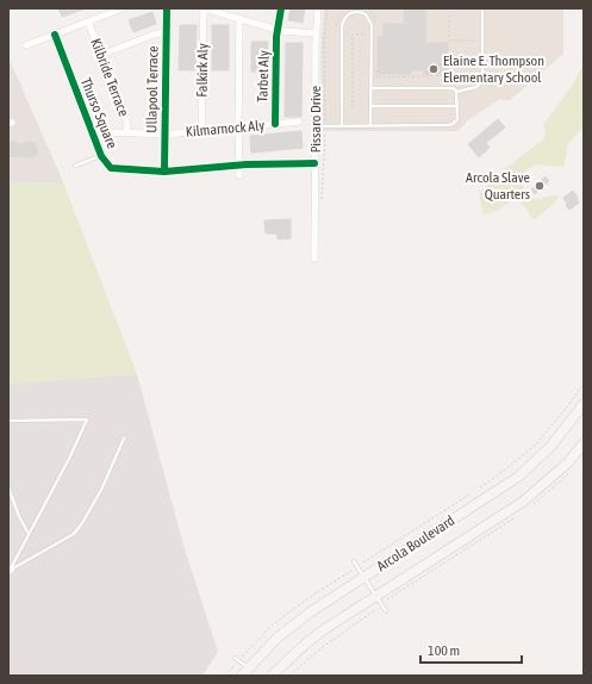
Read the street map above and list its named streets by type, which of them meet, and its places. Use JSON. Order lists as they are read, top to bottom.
{
  "streets": {
    "main road": ["Arcola Boulevard"],
    "street": [
      "Falkirk Aly",
      "Tarbet Aly",
      "Kilbride Terrace",
      "Ullapool Terrace",
      "Thurso Square",
      "Pissaro Drive",
      "Kilmarnock Aly"
    ]
  },
  "crossings": [
    ["Falkirk Aly", "Kilmarnock Aly"],
    ["Tarbet Aly", "Kilmarnock Aly"],
    ["Kilbride Terrace", "Kilmarnock Aly"],
    ["Ullapool Terrace", "Thurso Square"],
    ["Ullapool Terrace", "Kilmarnock Aly"],
    ["Thurso Square", "Pissaro Drive"],
    ["Thurso Square", "Kilmarnock Aly"]
  ],
  "places": ["Elaine E. Thompson Elementary School", "Arcola Slave Quarters"],
  "scale_bar": "100 m"
}
